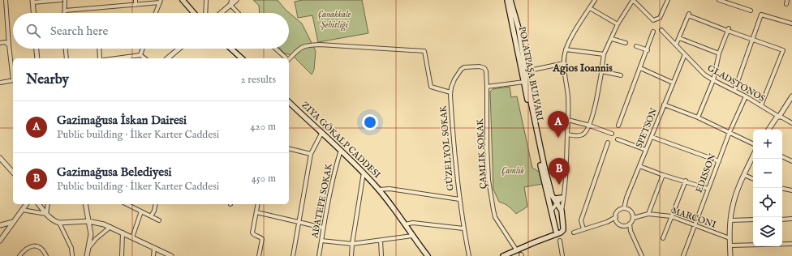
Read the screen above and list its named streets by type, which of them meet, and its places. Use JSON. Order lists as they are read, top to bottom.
{
  "streets": {
    "main road": ["ZIYA GÖKALP CADDESI"],
    "street": [
      "GLADSTONOS",
      "SPETSON",
      "GÜZELYOL SOKAK",
      "EDISSON",
      "ADATEPE SOKAK",
      "MARCONI"
    ]
  },
  "crossings": [
    ["GLADSTONOS", "SPETSON"],
    ["GLADSTONOS", "EDISSON"],
    ["SPETSON", "MARCONI"],
    ["ZIYA GÖKALP CADDESI", "ADATEPE SOKAK"],
    ["EDISSON", "MARCONI"]
  ],
  "districts": ["Agios Ioannis"],
  "parks": ["Çanakkale Şehitliği", "Çamlık"],
  "page": {
    "search": "Search here",
    "heading": ["Nearby", "2 results"],
    "list": [
      {
        "mark": "A",
        "name": "Gazimağusa İskan Dairesi",
        "note": "Public building · İlker Karter Caddesi",
        "value": "420 m"
      },
      {
        "mark": "B",
        "name": "Gazimağusa Belediyesi",
        "note": "Public building · İlker Karter Caddesi",
        "value": "450 m"
      }
    ],
    "pins": ["A", "B"],
    "map_buttons": ["+", "−"]
  }
}
